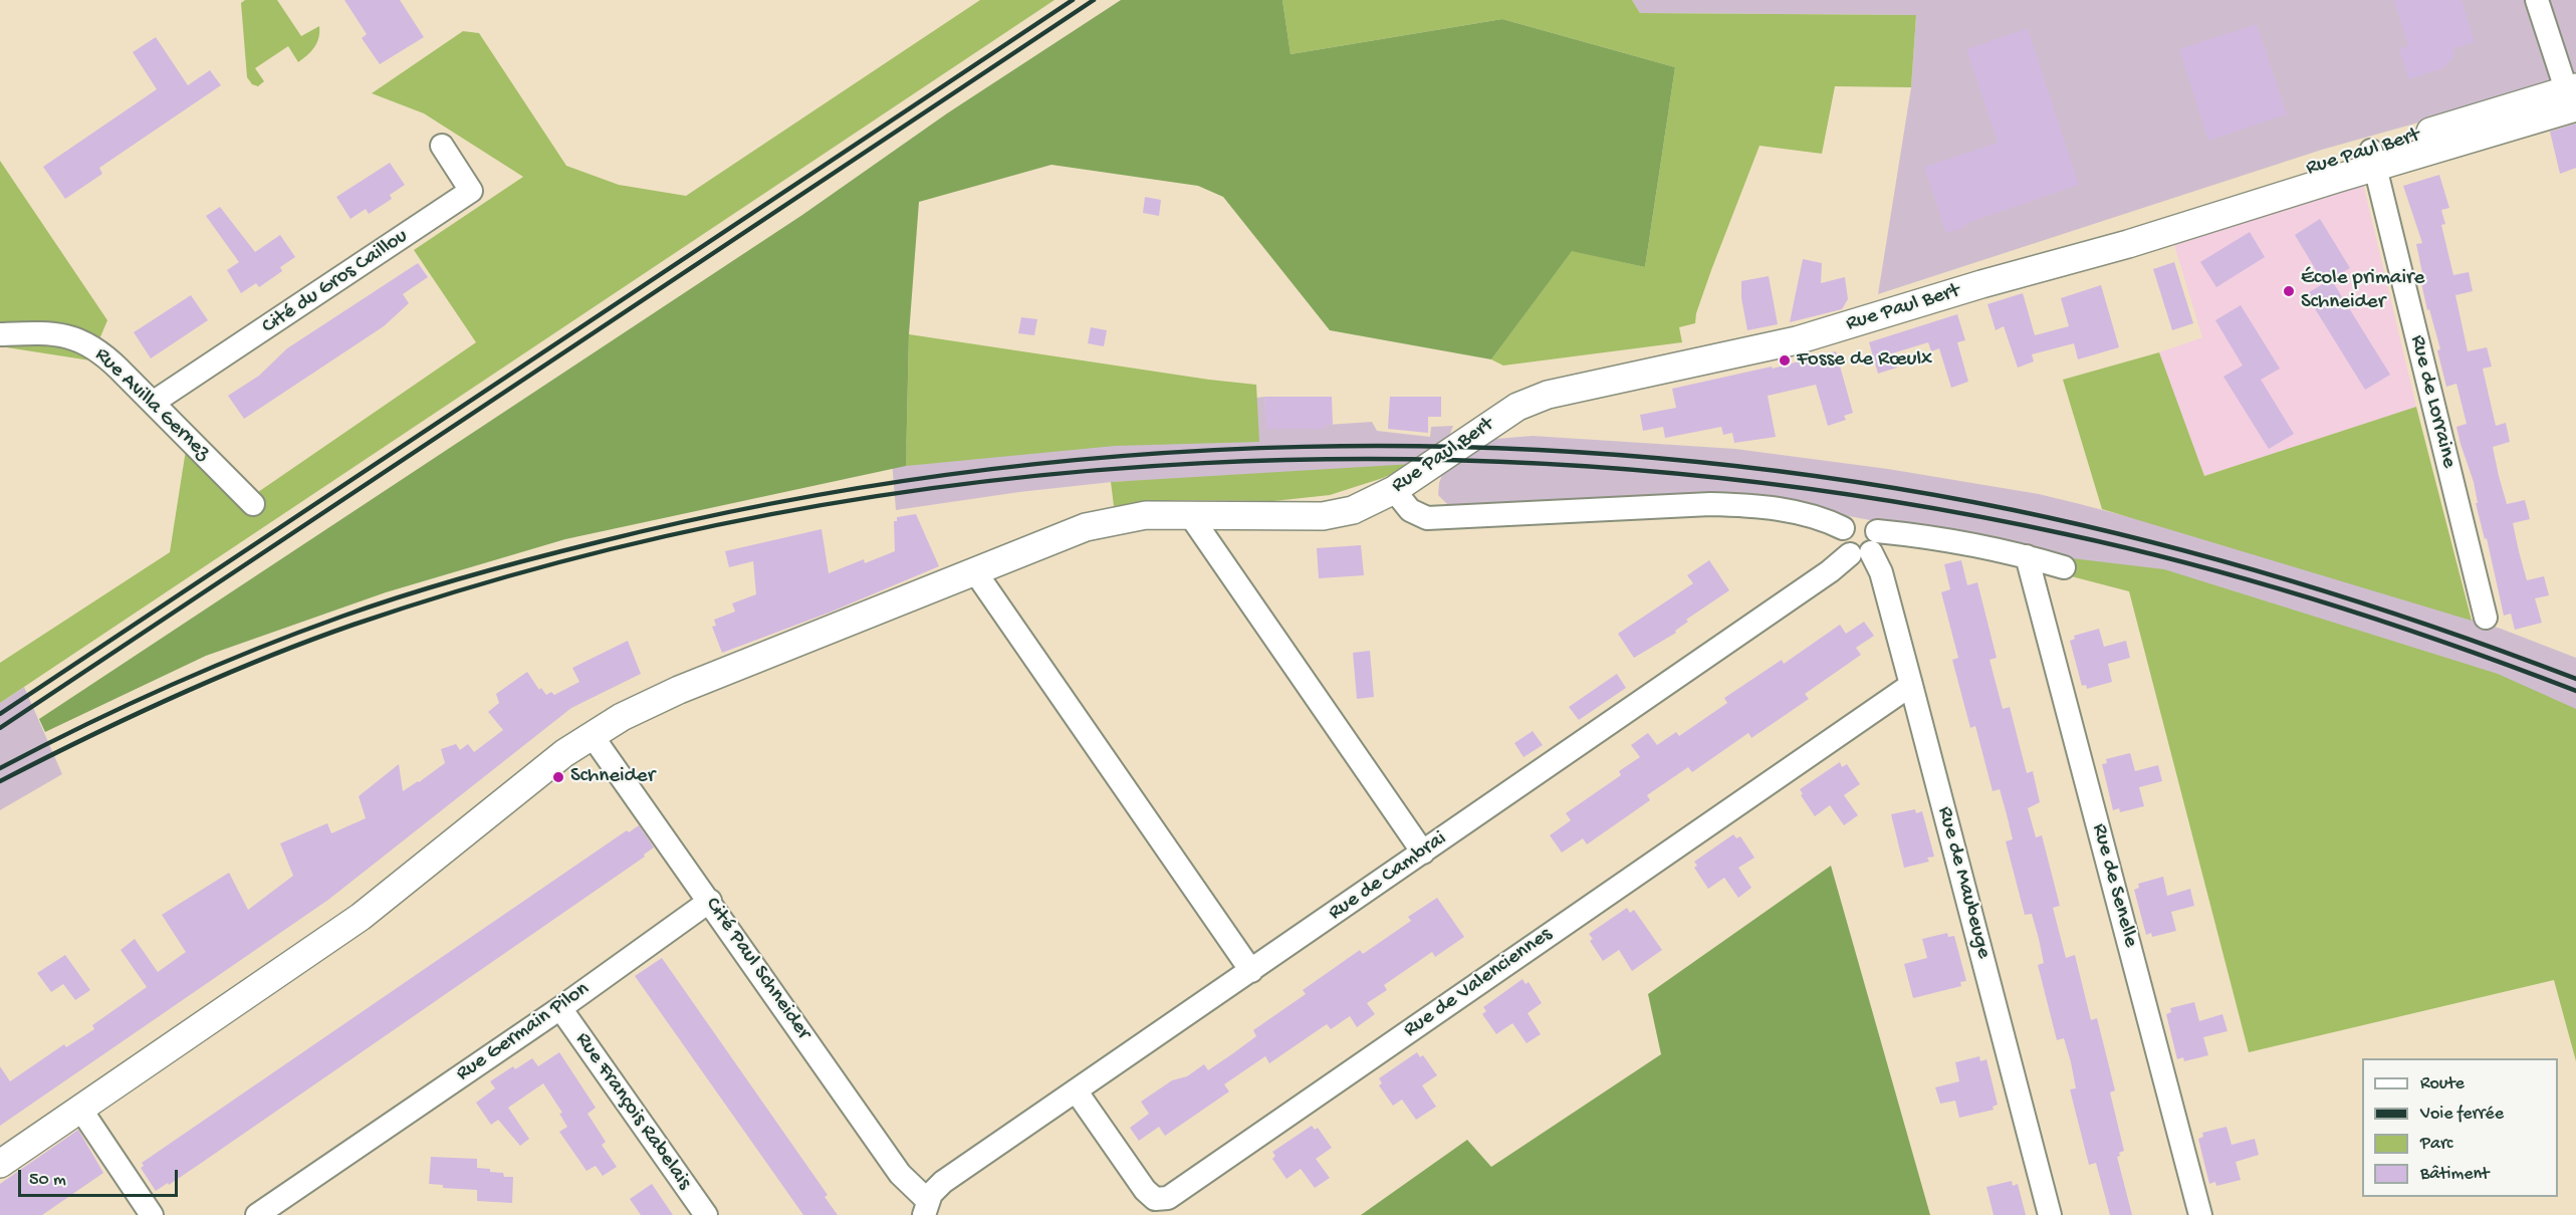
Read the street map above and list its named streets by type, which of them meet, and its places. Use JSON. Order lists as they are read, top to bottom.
{
  "streets": {
    "street": [
      "Rue Paul Bert",
      "Cité du Gros Caillou",
      "Rue de Lorraine",
      "Rue Avilla Gernez",
      "Rue de Cambrai",
      "Rue de Maubeuge",
      "Rue de Senelle",
      "Cité Paul Schneider",
      "Rue de Valenciennes",
      "Rue Germain Pilon",
      "Rue François Rabelais"
    ]
  },
  "crossings": [
    ["Rue Paul Bert", "Rue de Lorraine"],
    ["Rue Paul Bert", "Cité Paul Schneider"],
    ["Cité du Gros Caillou", "Rue Avilla Gernez"],
    ["Rue de Cambrai", "Rue de Maubeuge"],
    ["Rue de Cambrai", "Cité Paul Schneider"],
    ["Rue de Cambrai", "Rue de Valenciennes"],
    ["Rue de Maubeuge", "Rue de Valenciennes"],
    ["Cité Paul Schneider", "Rue Germain Pilon"],
    ["Rue Germain Pilon", "Rue François Rabelais"]
  ],
  "places": ["École primaire Schneider", "Fosse de Rœulx", "Schneider"],
  "legend": [
    "Route",
    "Voie ferrée",
    "Parc",
    "Bâtiment"
  ],
  "scale_bar": "50 m"
}
